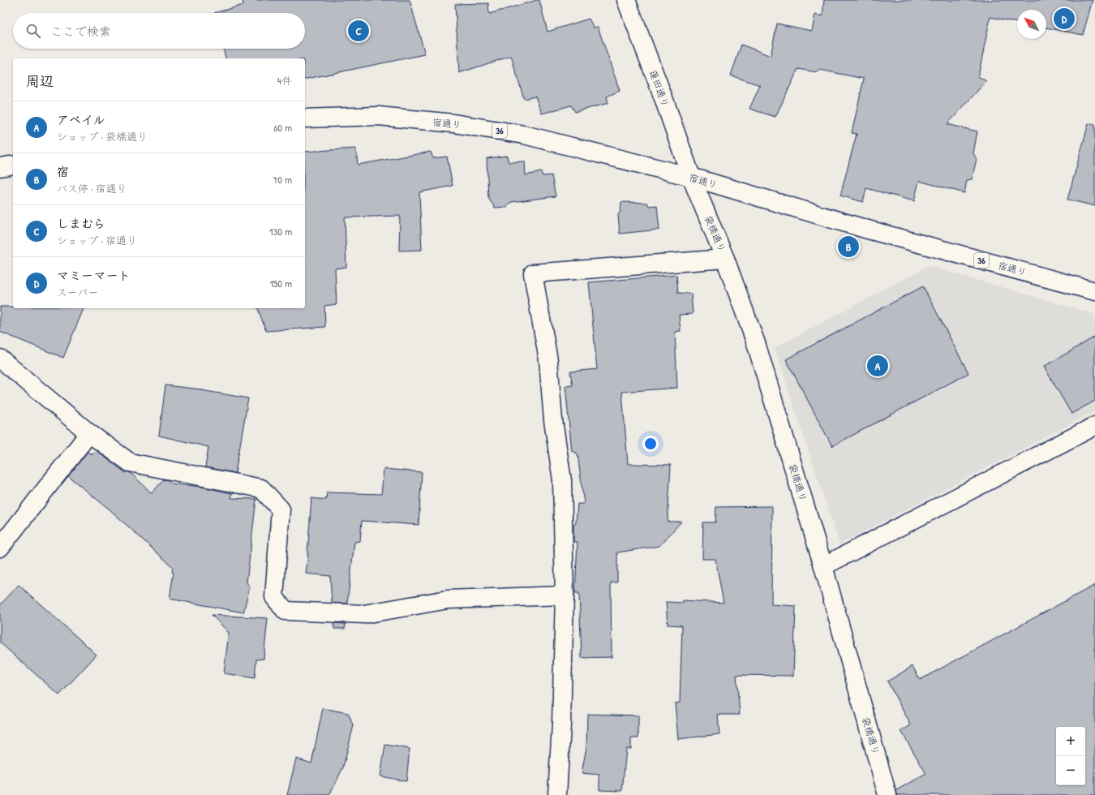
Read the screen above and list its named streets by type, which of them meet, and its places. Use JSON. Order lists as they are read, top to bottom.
{
  "streets": {
    "street": [
      "蓮田通り",
      "宿通り",
      "36",
      "袋橋通り"
    ]
  },
  "crossings": [
    ["蓮田通り", "宿通り"],
    ["蓮田通り", "袋橋通り"],
    ["宿通り", "袋橋通り"]
  ],
  "north": "top left",
  "page": {
    "pins": [
      "D",
      "C",
      "B",
      "A"
    ],
    "search": "ここで検索",
    "heading": ["周辺", "4件"],
    "list": [
      {
        "mark": "A",
        "name": "アベイル",
        "note": "ショップ · 袋橋通り",
        "value": "60 m"
      },
      {
        "mark": "B",
        "name": "宿",
        "note": "バス停 · 宿通り",
        "value": "70 m"
      },
      {
        "mark": "C",
        "name": "しまむら",
        "note": "ショップ · 宿通り",
        "value": "130 m"
      },
      {
        "mark": "D",
        "name": "マミーマート",
        "note": "スーパー",
        "value": "150 m"
      }
    ],
    "map_buttons": ["+", "−"]
  }
}
